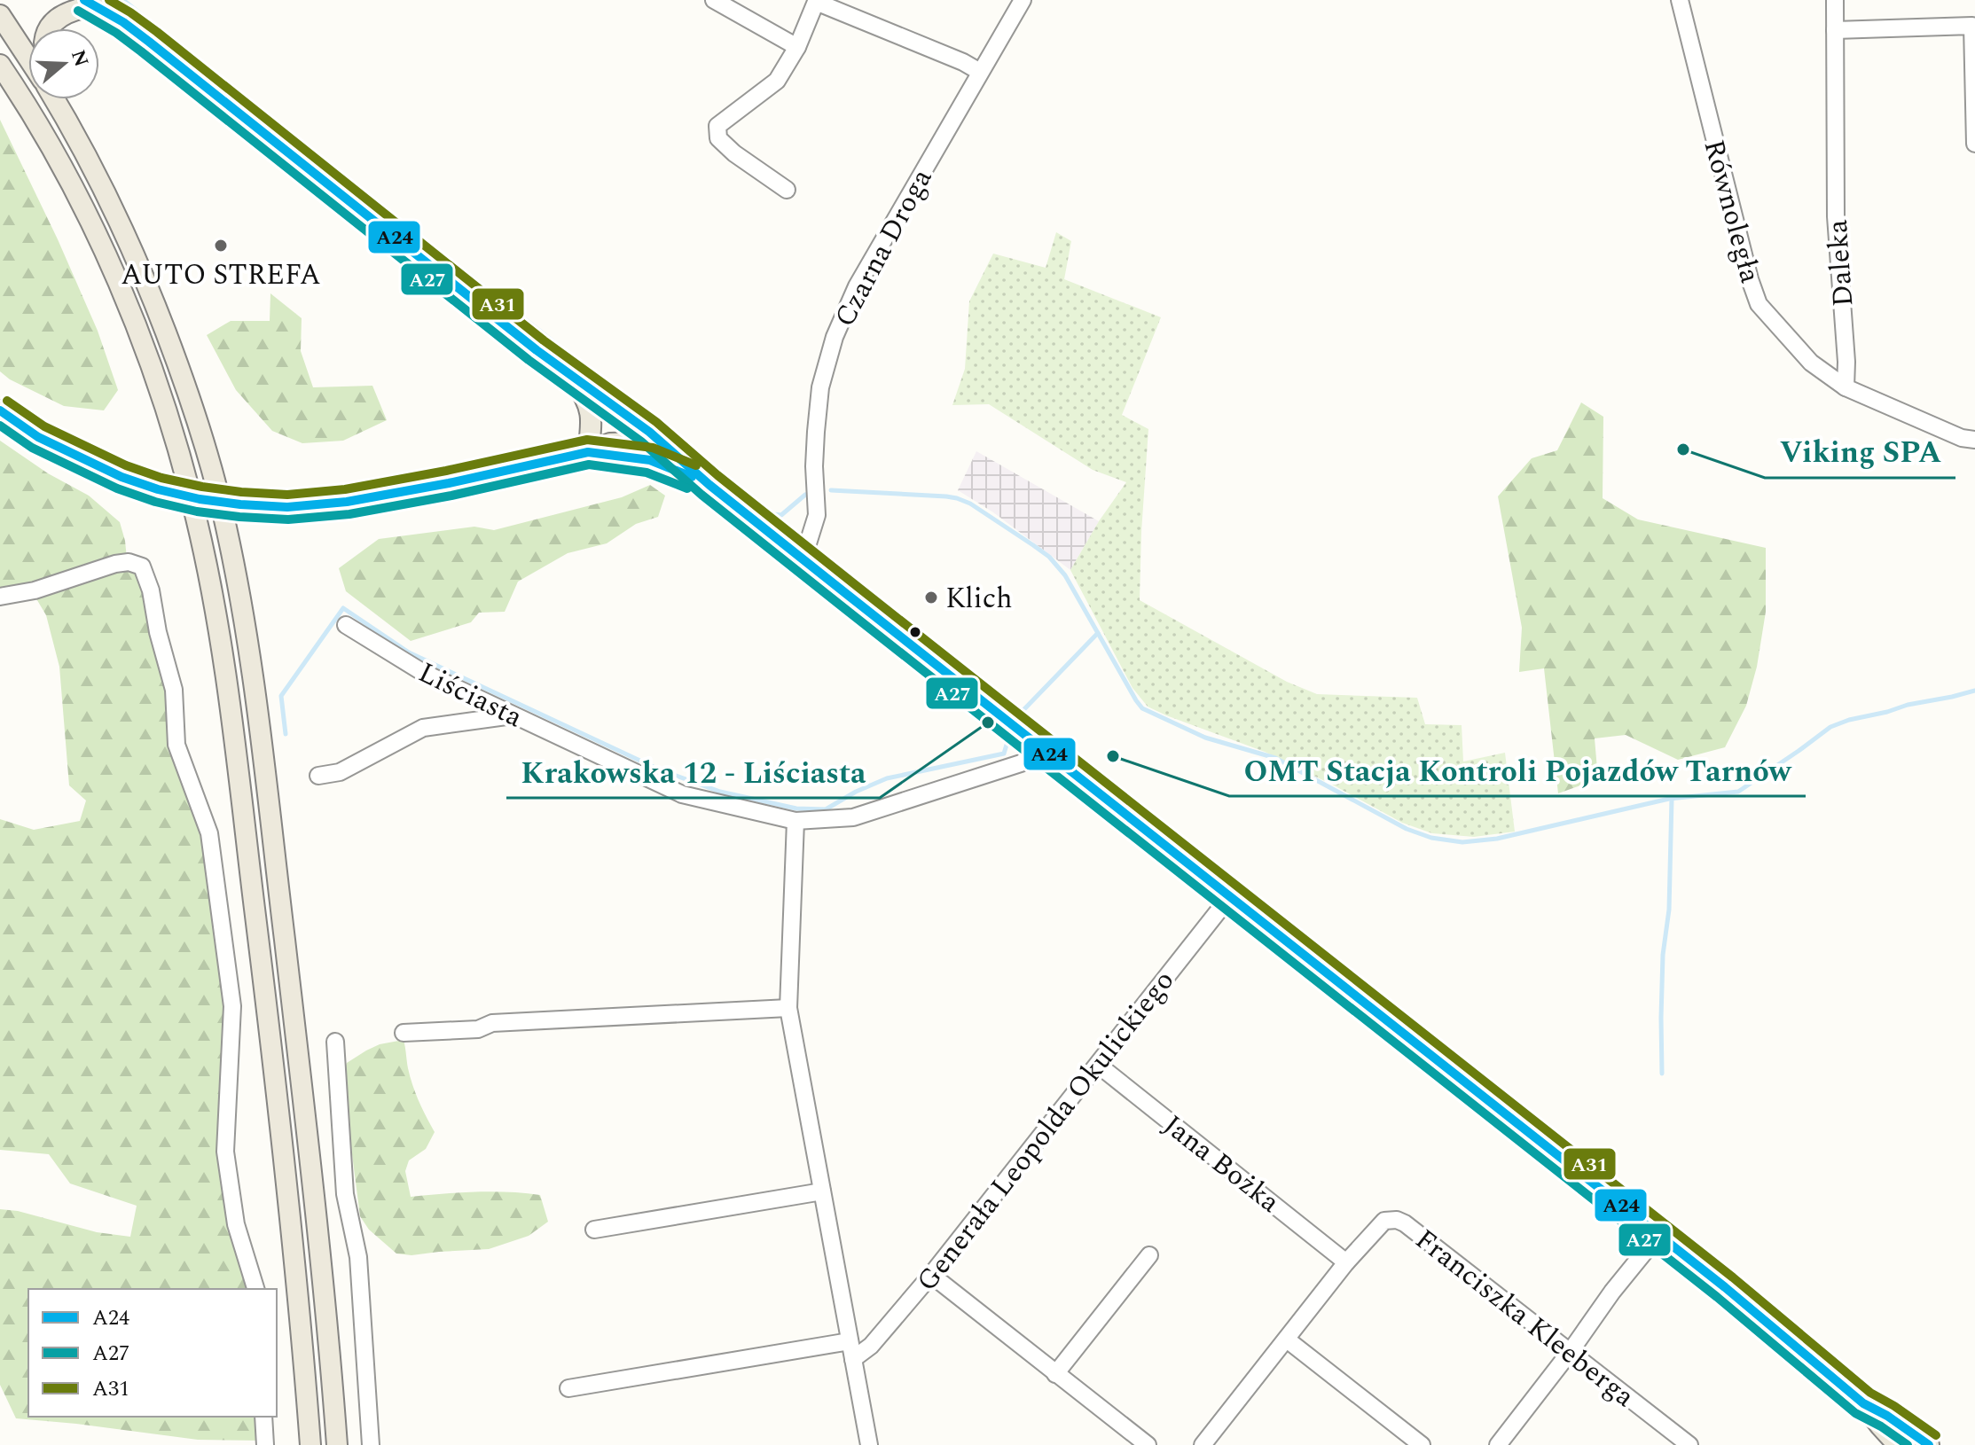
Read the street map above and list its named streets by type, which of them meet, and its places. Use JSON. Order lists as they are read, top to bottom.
{
  "streets": {
    "street": [
      "Równoległa",
      "Czarna Droga",
      "Daleka",
      "Liściasta",
      "Generała Leopolda Okulickiego",
      "Jana Bożka",
      "Franciszka Kleeberga"
    ]
  },
  "crossings": [
    ["Równoległa", "Daleka"],
    ["Generała Leopolda Okulickiego", "Jana Bożka"],
    ["Jana Bożka", "Franciszka Kleeberga"]
  ],
  "places": [
    "AUTO STREFA",
    "Viking SPA",
    "Klich",
    "Krakowska 12 - Liściasta",
    "OMT Stacja Kontroli Pojazdów Tarnów"
  ],
  "lines": ["transit line A24", "transit line A31", "transit line A27"],
  "legend": ["A24", "A27", "A31"],
  "north": "right"
}
